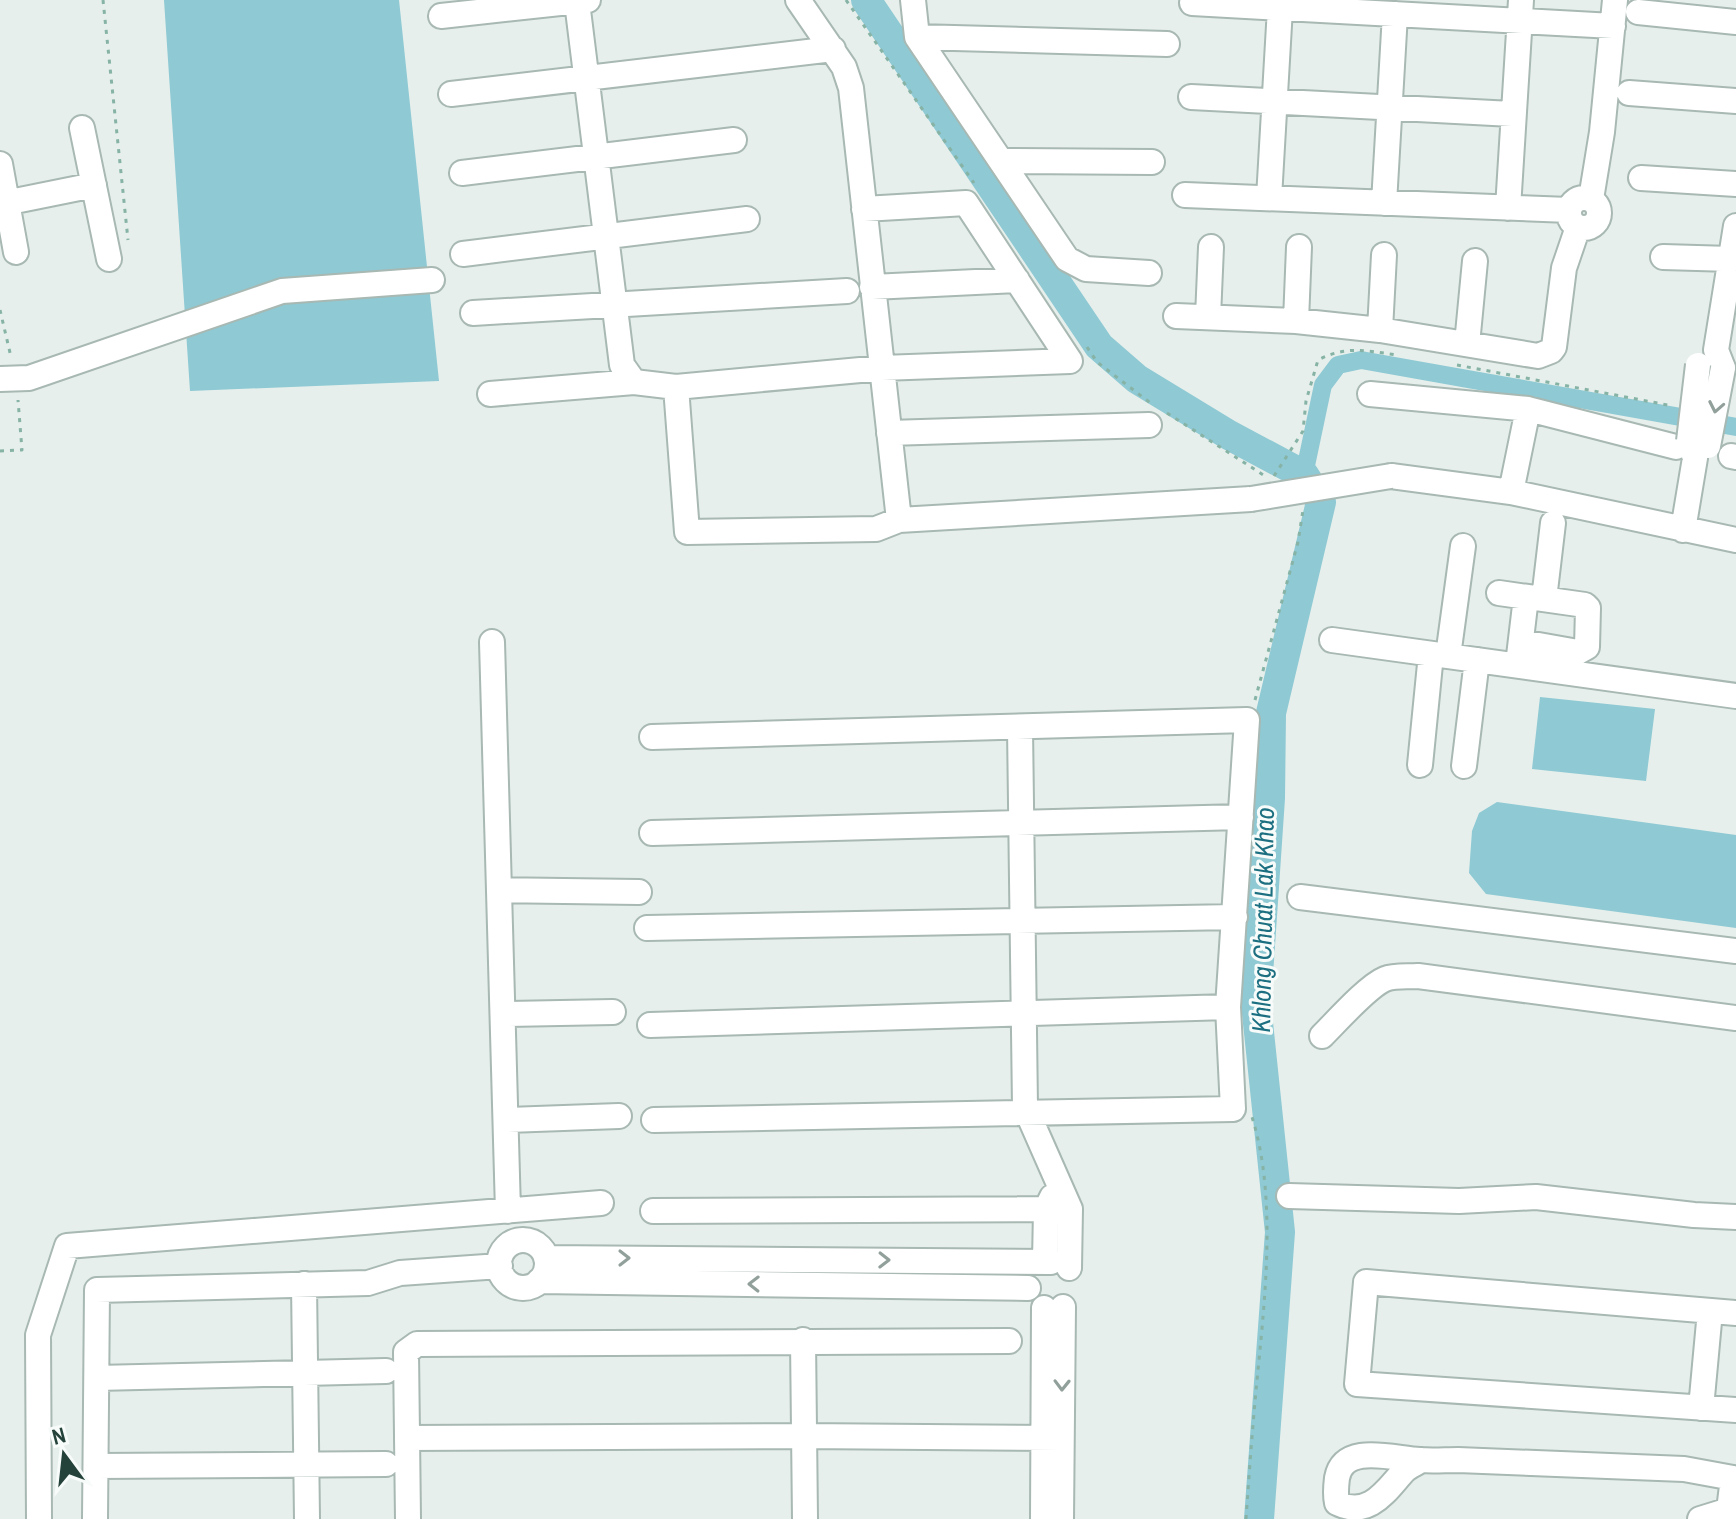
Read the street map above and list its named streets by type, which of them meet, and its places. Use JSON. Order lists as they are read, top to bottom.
{
  "water": ["Khlong Chuat Lak Khao"],
  "north": "top"
}
